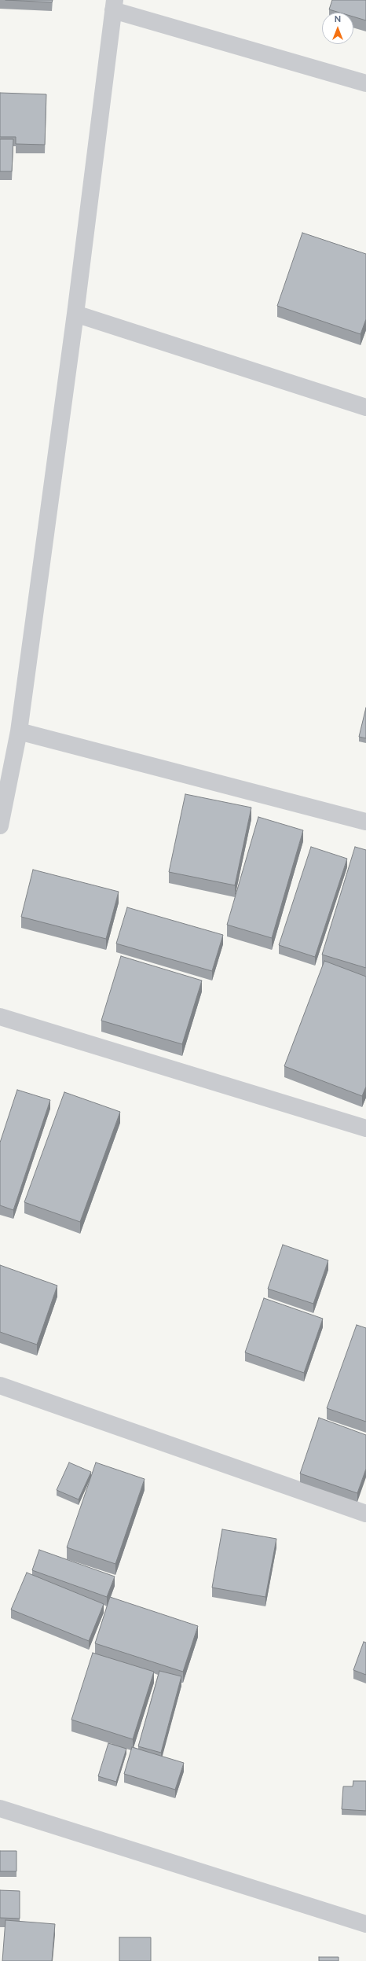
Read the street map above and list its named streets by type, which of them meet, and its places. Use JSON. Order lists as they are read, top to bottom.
{
  "north": "top"
}
